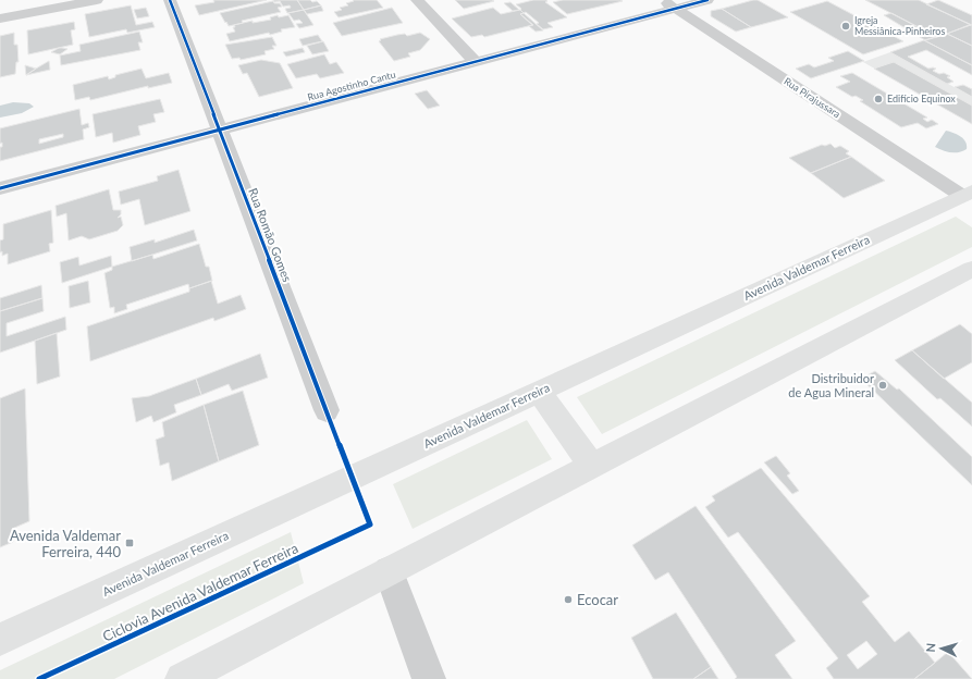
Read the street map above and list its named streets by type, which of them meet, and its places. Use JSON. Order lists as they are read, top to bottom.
{
  "streets": {
    "main road": ["Avenida Valdemar Ferreira"],
    "street": ["Rua Agostinho Cantu", "Rua Pirajussara", "Rua Romão Gomes"],
    "cycle path": ["Ciclovia Avenida Valdemar Ferreira"]
  },
  "crossings": [
    ["Rua Agostinho Cantu", "Rua Pirajussara"],
    ["Rua Agostinho Cantu", "Rua Romão Gomes"],
    ["Rua Pirajussara", "Avenida Valdemar Ferreira"]
  ],
  "places": {
    "other": [
      "Igreja Messiânica-Pinheiros",
      "Edifício Equinox",
      "Distribuidor de Agua Mineral",
      "Ecocar"
    ],
    "transit": ["Avenida Valdemar Ferreira, 440"]
  },
  "north": "left"
}
